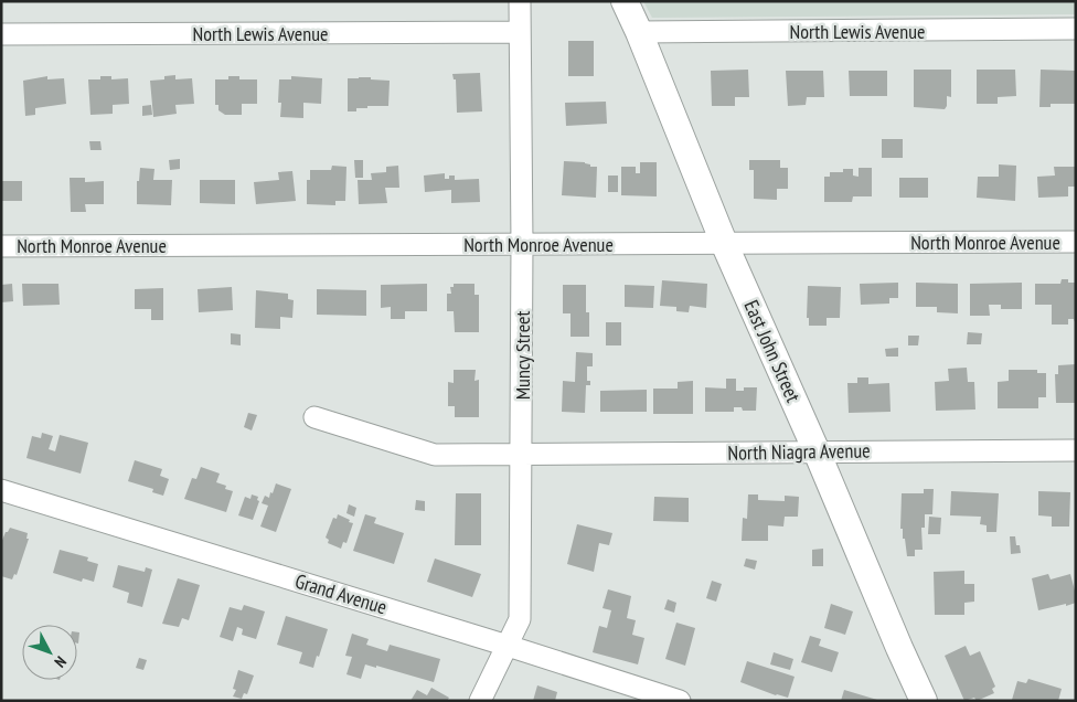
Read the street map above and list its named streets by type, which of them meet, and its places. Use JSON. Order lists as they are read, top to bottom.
{
  "streets": {
    "street": [
      "North Lewis Avenue",
      "North Monroe Avenue",
      "East John Street",
      "Muncy Street",
      "North Niagra Avenue",
      "Grand Avenue"
    ]
  },
  "crossings": [
    ["North Lewis Avenue", "East John Street"],
    ["North Lewis Avenue", "Muncy Street"],
    ["North Monroe Avenue", "East John Street"],
    ["North Monroe Avenue", "Muncy Street"],
    ["East John Street", "North Niagra Avenue"],
    ["Muncy Street", "North Niagra Avenue"],
    ["Muncy Street", "Grand Avenue"]
  ],
  "north": "bottom right"
}
